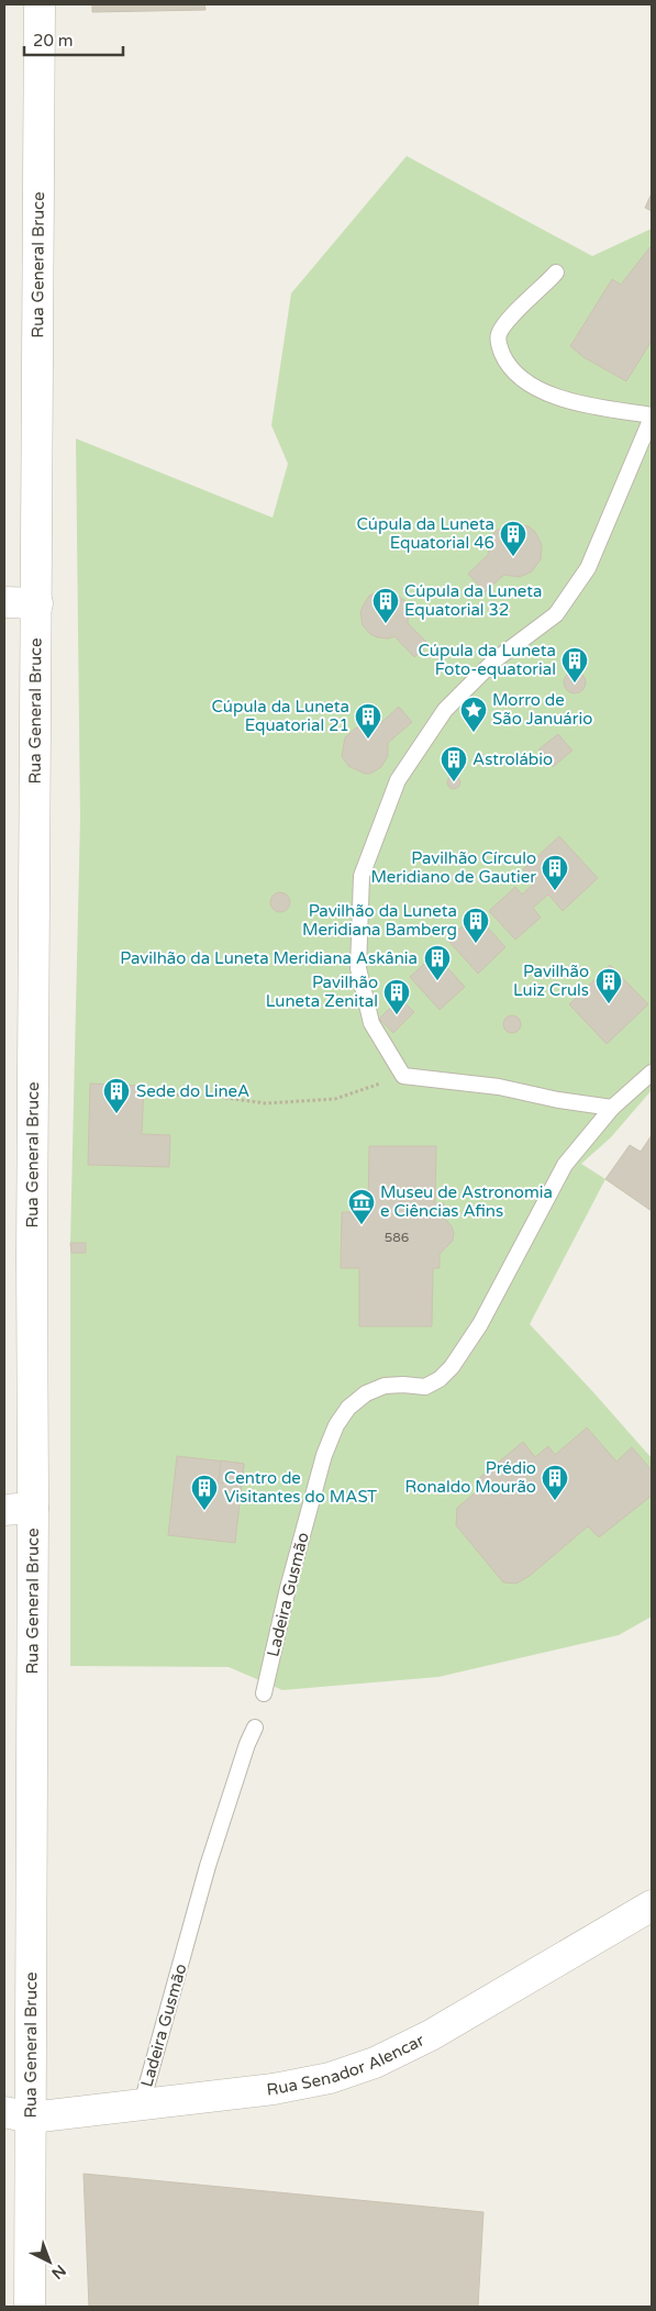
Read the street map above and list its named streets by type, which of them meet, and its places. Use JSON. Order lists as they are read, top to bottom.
{
  "streets": {
    "street": ["Rua General Bruce", "Rua Senador Alencar"],
    "lane": ["Ladeira Gusmão"]
  },
  "crossings": [
    ["Rua General Bruce", "Rua Senador Alencar"],
    ["Ladeira Gusmão", "Rua Senador Alencar"]
  ],
  "places": {
    "building": [
      "Cúpula da Luneta Equatorial 46",
      "Cúpula da Luneta Equatorial 32",
      "Cúpula da Luneta Foto-equatorial",
      "Cúpula da Luneta Equatorial 21",
      "Astrolábio",
      "Pavilhão Círculo Meridiano de Gautier",
      "Pavilhão da Luneta Meridiana Bamberg",
      "Pavilhão da Luneta Meridiana Askânia",
      "Pavilhão Luiz Cruls",
      "Pavilhão Luneta Zenital",
      "Sede do LineA",
      "Prédio Ronaldo Mourão",
      "Centro de Visitantes do MAST"
    ],
    "place": ["Morro de São Januário"],
    "museum": ["Museu de Astronomia e Ciências Afins"]
  },
  "house_numbers": ["586"],
  "scale_bar": "20 m",
  "north": "bottom right"
}
